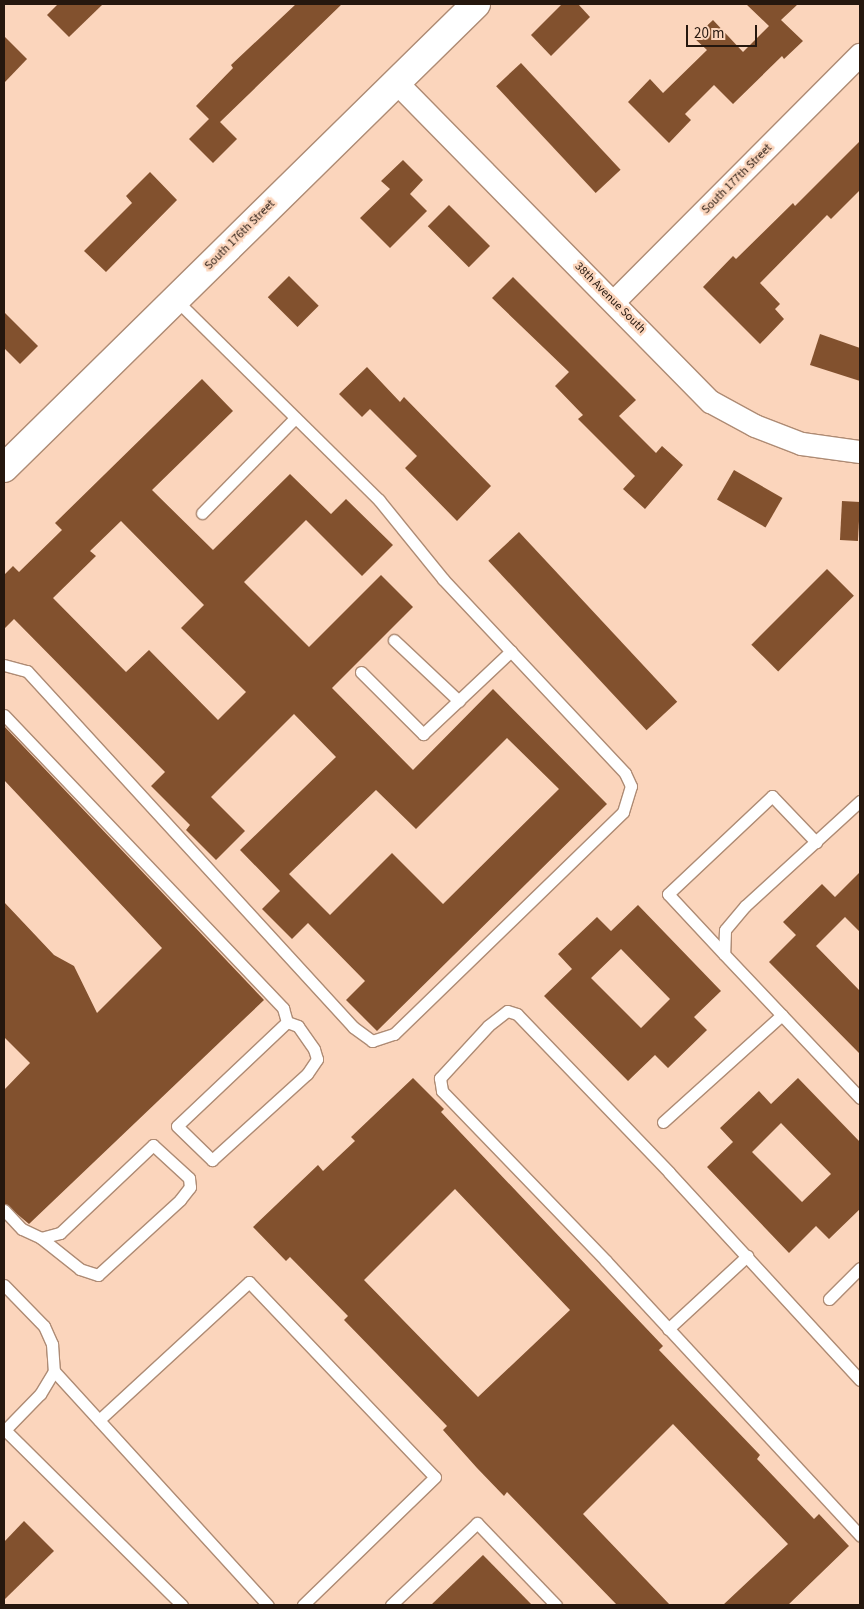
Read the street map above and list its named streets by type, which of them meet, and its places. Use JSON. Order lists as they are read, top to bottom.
{
  "streets": {
    "street": ["South 177th Street", "South 176th Street", "38th Avenue South"]
  },
  "crossings": [
    ["South 177th Street", "38th Avenue South"],
    ["South 176th Street", "38th Avenue South"]
  ],
  "scale_bar": "20 m"
}
